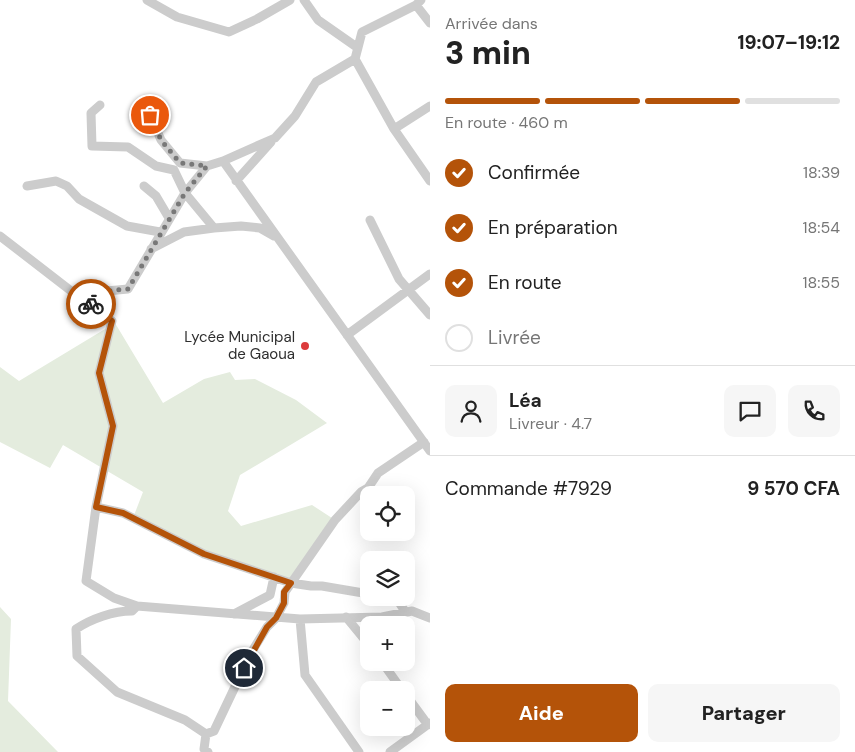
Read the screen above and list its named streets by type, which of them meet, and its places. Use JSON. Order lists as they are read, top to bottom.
{
  "places": ["Lycée Municipal de Gaoua"],
  "page": {
    "heading": ["3 min", "Arrivée dans", "19:07–19:12"],
    "panel": [
      "Léa",
      "Livreur · 4.7",
      "Commande #7929",
      "9 570 CFA"
    ],
    "bar": "En route · 460 m",
    "list": [
      ["Confirmée", "18:39"],
      ["En préparation", "18:54"],
      ["En route", "18:55"],
      "Livrée"
    ],
    "map_buttons": ["+", "−"],
    "buttons": ["Aide", "Partager"]
  }
}
